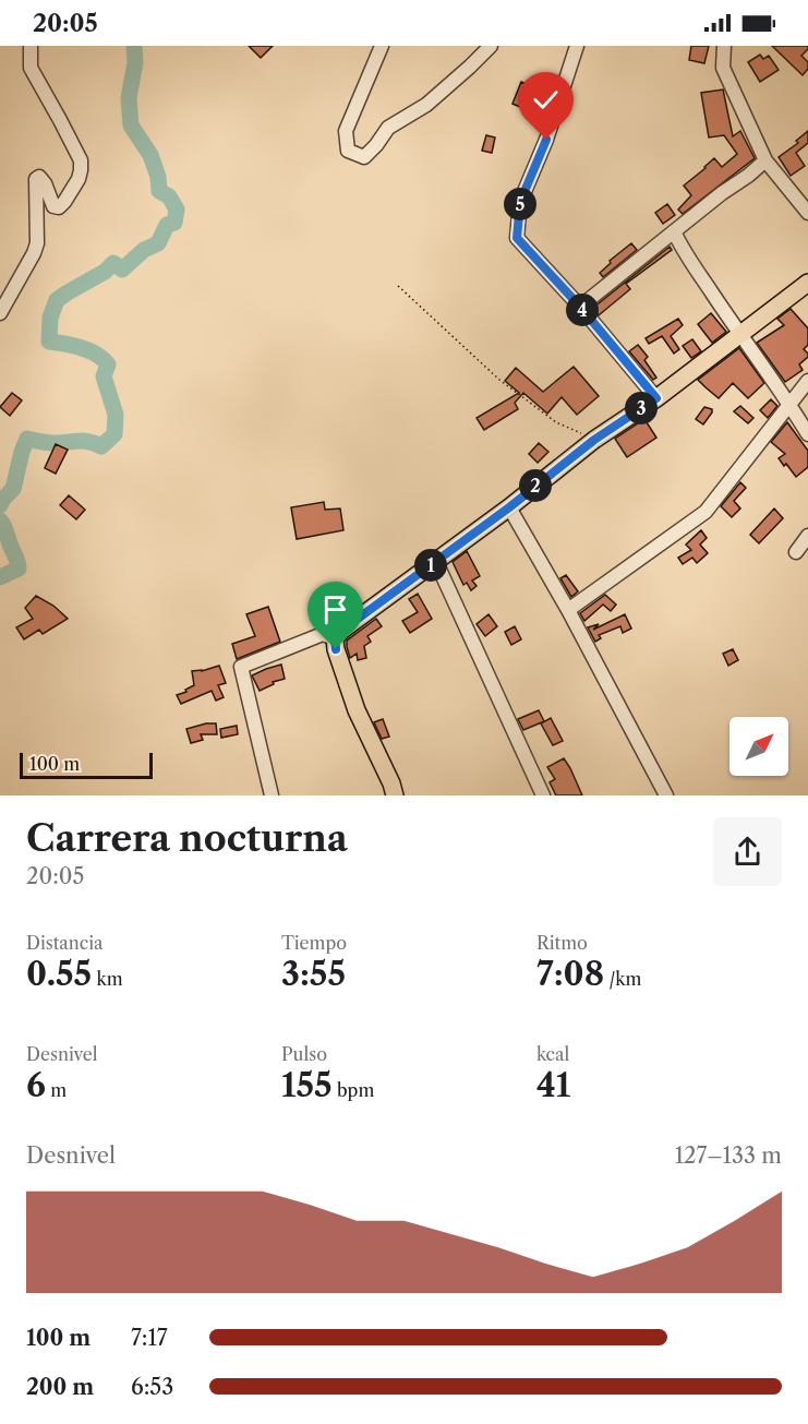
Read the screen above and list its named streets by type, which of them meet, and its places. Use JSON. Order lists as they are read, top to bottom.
{
  "scale_bar": "100 m",
  "north": "top right",
  "page": {
    "status": "20:05",
    "pins": [
      "5",
      "4",
      "3",
      "2",
      "1"
    ],
    "scale": "100 m",
    "heading": ["Carrera nocturna", "20:05"],
    "stats": [
      ["Distancia", "0.55 km"],
      ["Tiempo", "3:55"],
      ["Ritmo", "7:08 /km"],
      ["Desnivel", "6 m"],
      ["Pulso", "155 bpm"],
      ["kcal", "41"]
    ],
    "chart": ["Desnivel", "127–133 m"],
    "list": [
      {
        "name": "100 m",
        "note": "7:17"
      },
      {
        "name": "200 m",
        "note": "6:53"
      }
    ]
  }
}
